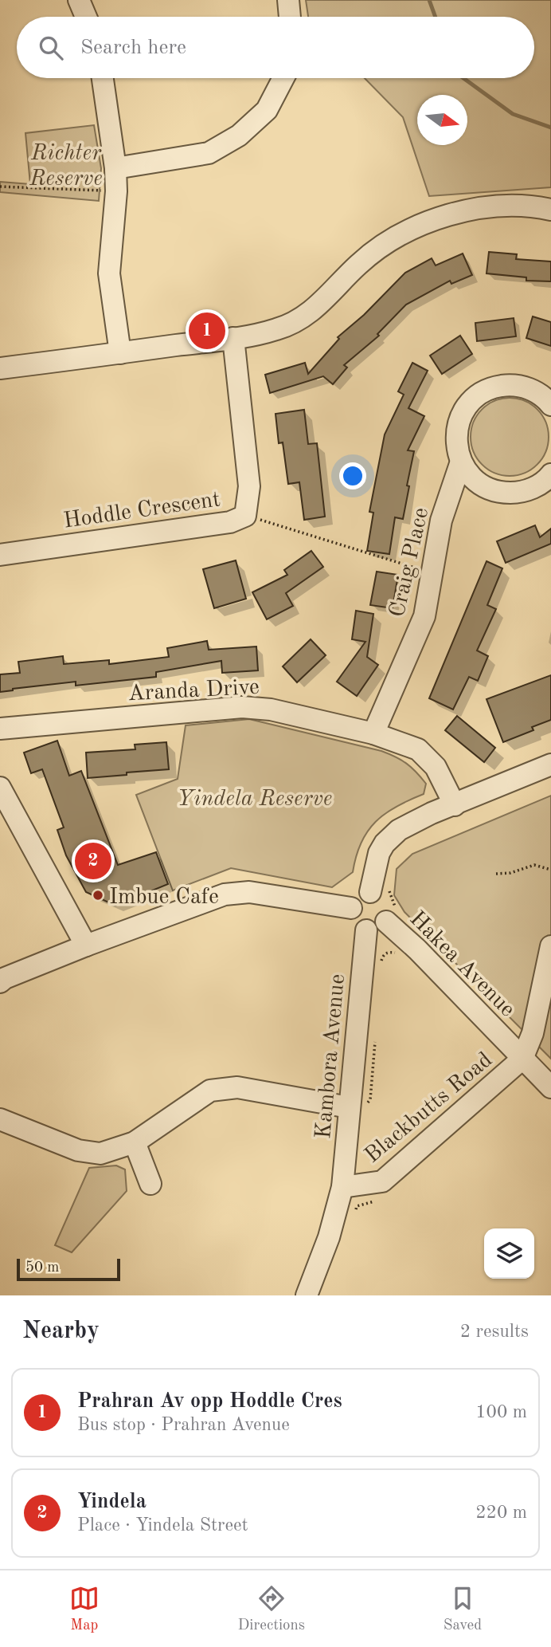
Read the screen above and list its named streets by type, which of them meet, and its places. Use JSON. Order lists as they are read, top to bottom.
{
  "streets": {
    "street": [
      "Hoddle Crescent",
      "Craig Place",
      "Aranda Drive",
      "Hakea Avenue",
      "Kambora Avenue",
      "Blackbutts Road"
    ]
  },
  "crossings": [
    ["Craig Place", "Aranda Drive"],
    ["Hakea Avenue", "Kambora Avenue"],
    ["Hakea Avenue", "Blackbutts Road"],
    ["Kambora Avenue", "Blackbutts Road"]
  ],
  "parks": ["Richter Reserve", "Yindela Reserve"],
  "places": ["Imbue Cafe"],
  "scale_bar": "50 m",
  "north": "right",
  "page": {
    "search": "Search here",
    "pins": ["1", "2"],
    "scale": "50 m",
    "heading": ["Nearby", "2 results"],
    "list": [
      {
        "mark": "1",
        "name": "Prahran Av opp Hoddle Cres",
        "note": "Bus stop · Prahran Avenue",
        "value": "100 m"
      },
      {
        "mark": "2",
        "name": "Yindela",
        "note": "Place · Yindela Street",
        "value": "220 m"
      }
    ],
    "nav": ["Map", "Directions", "Saved"]
  }
}
